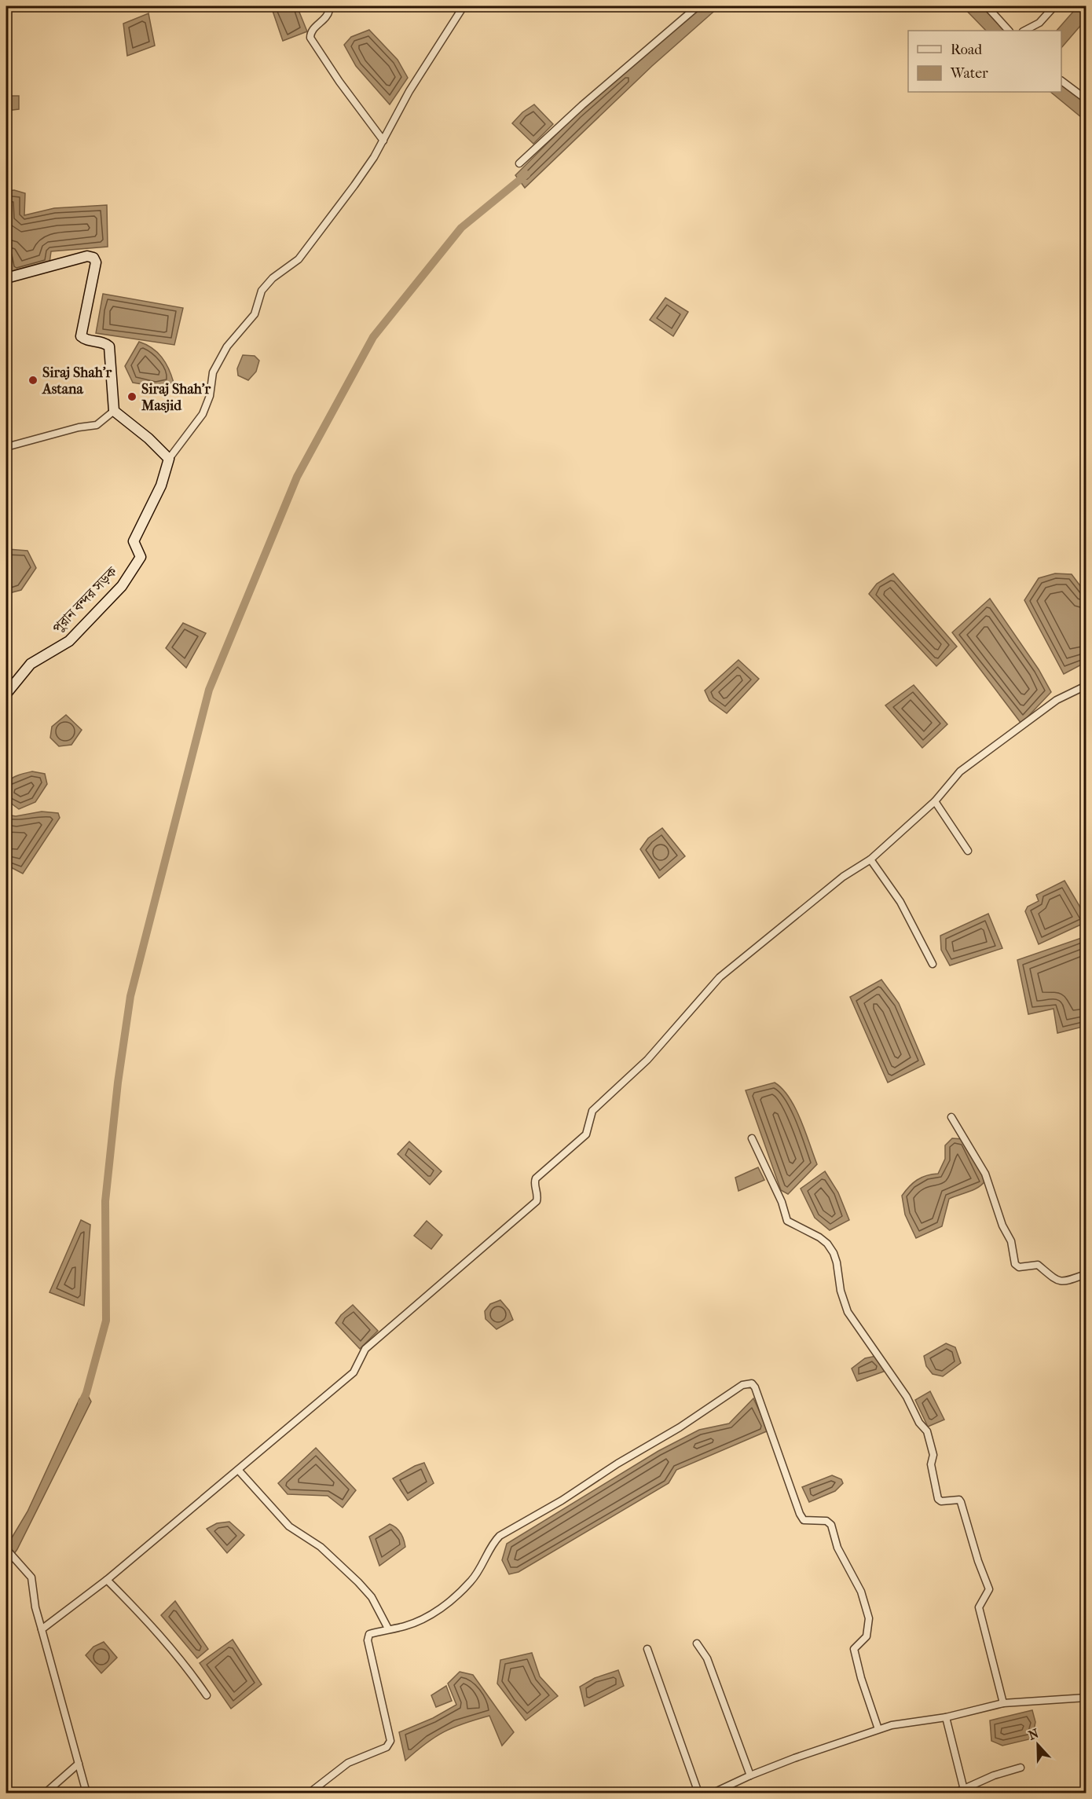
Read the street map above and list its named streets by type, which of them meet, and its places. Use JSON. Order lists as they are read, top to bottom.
{
  "streets": {
    "street": ["পুরান বন্দর সড়ক"]
  },
  "places": ["Siraj Shah'r Astana", "Siraj Shah'r Masjid"],
  "legend": ["Road", "Water"],
  "north": "top"
}
